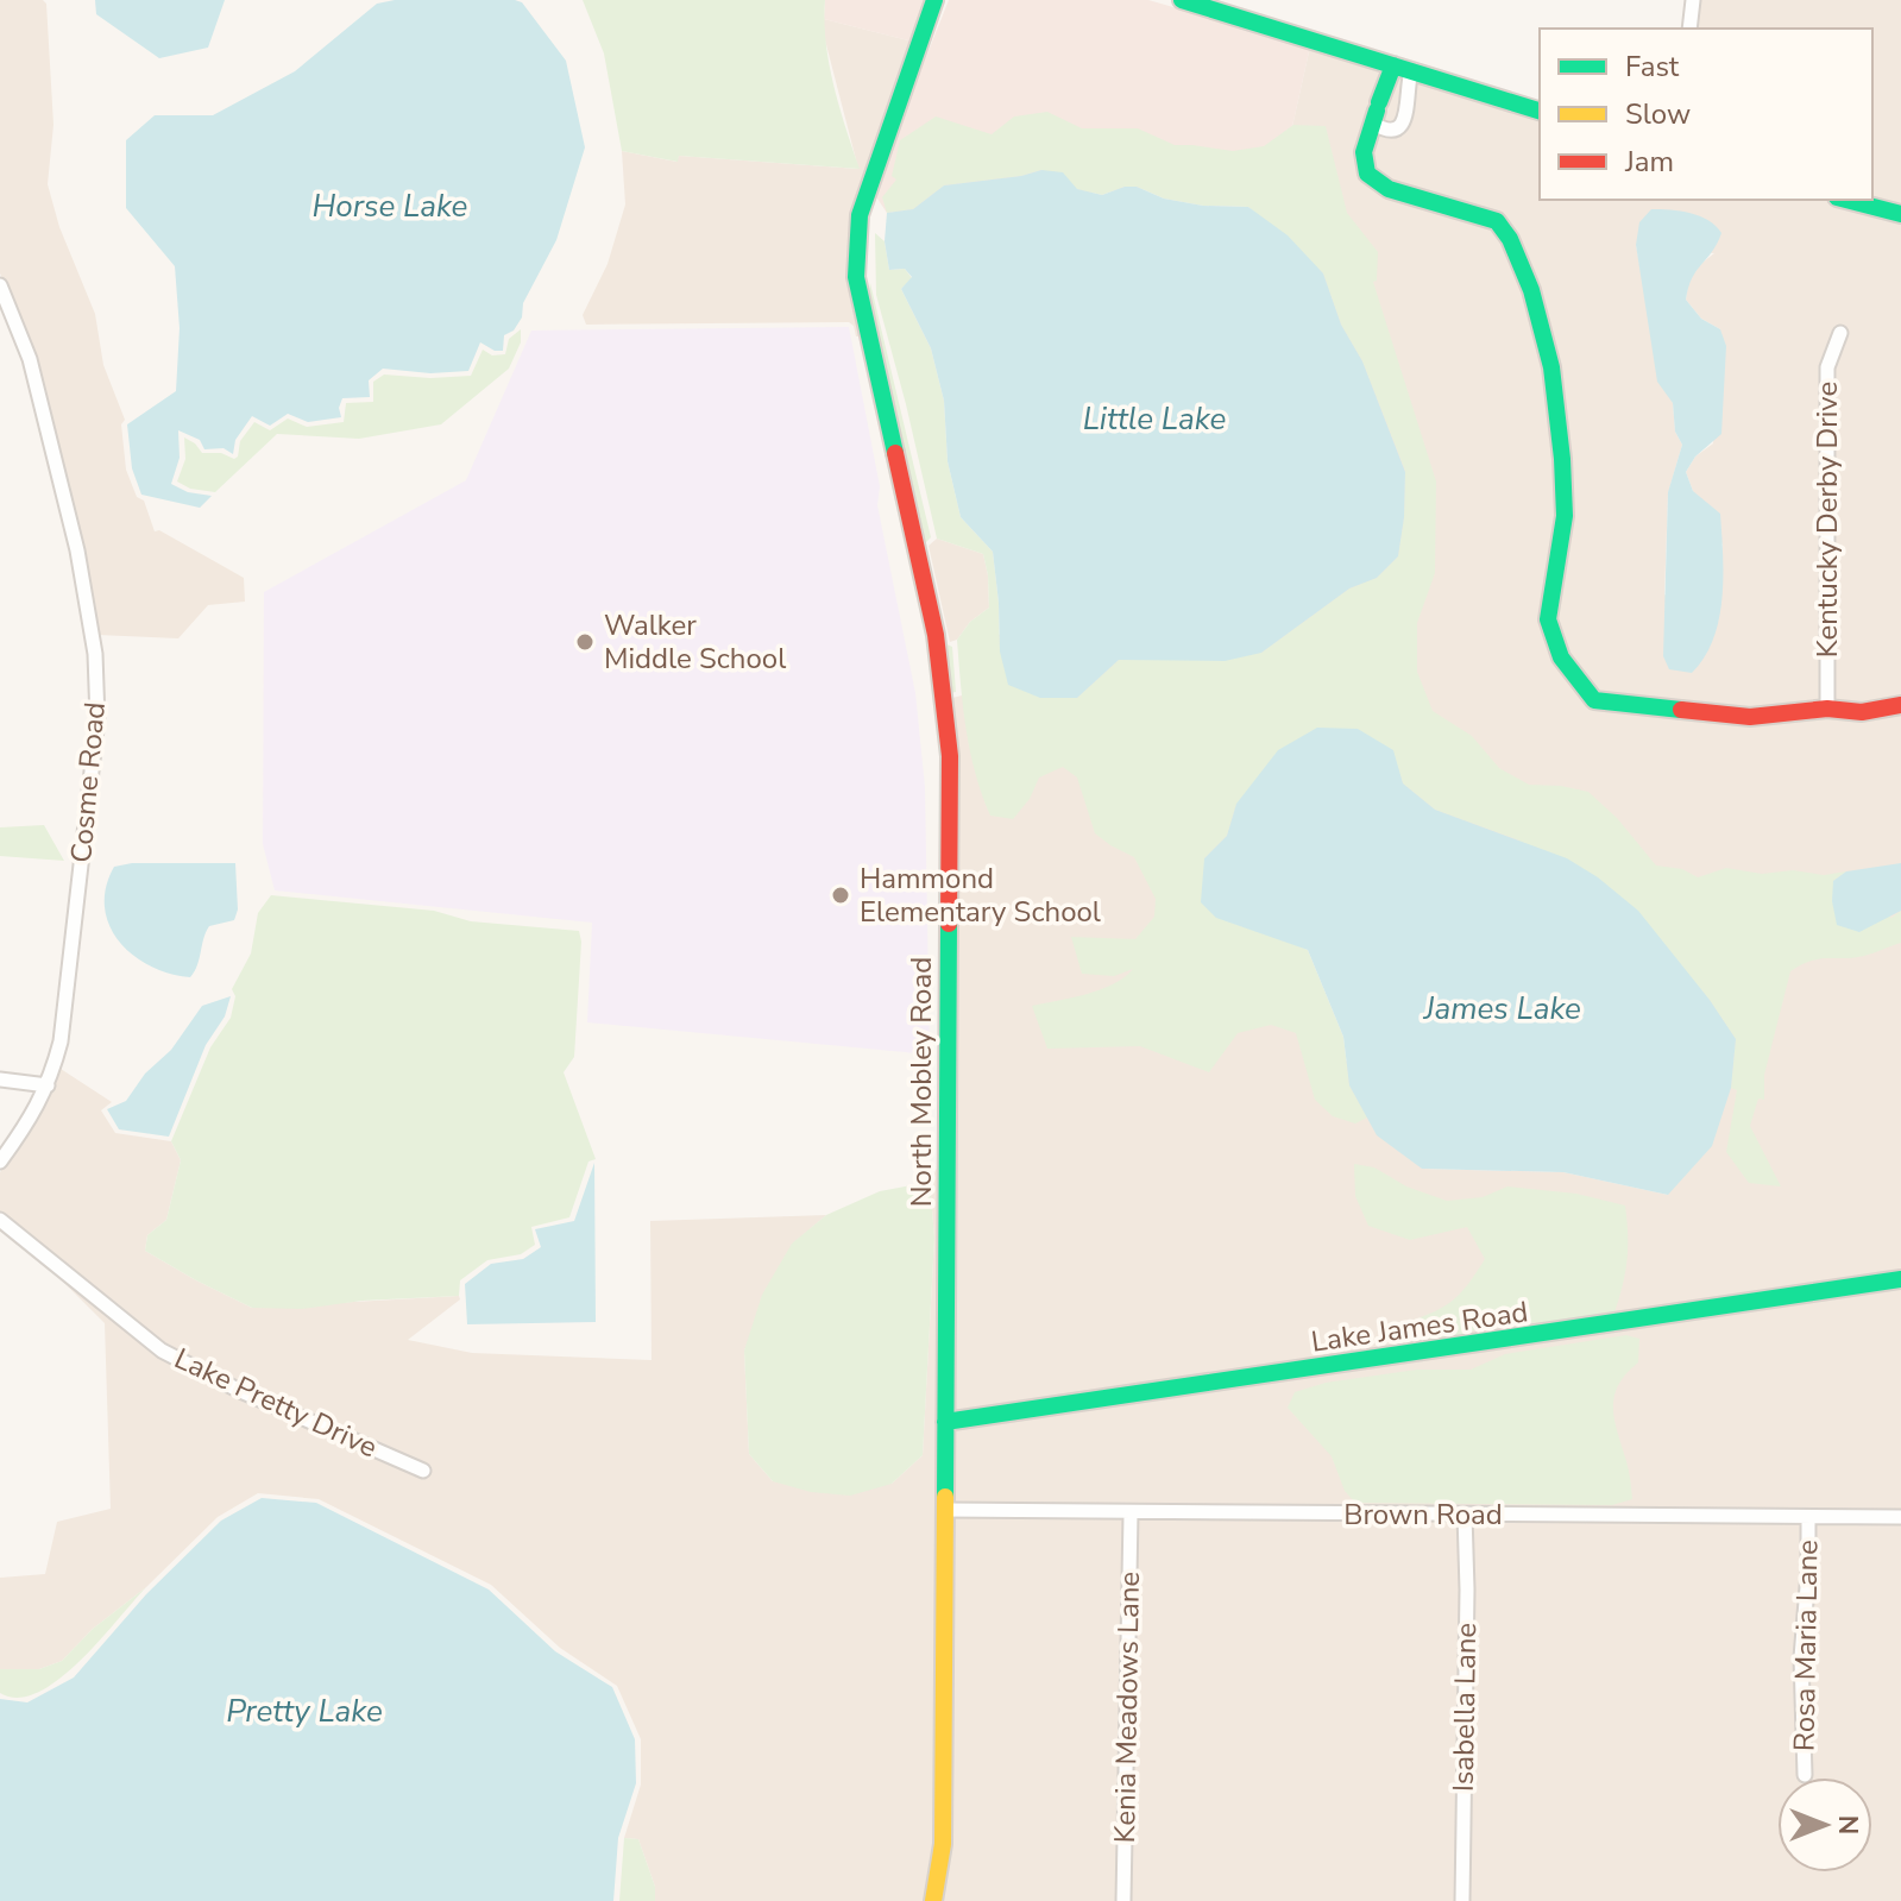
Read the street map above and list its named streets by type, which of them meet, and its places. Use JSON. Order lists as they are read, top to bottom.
{
  "streets": {
    "street": [
      "Kentucky Derby Drive",
      "Cosme Road",
      "North Mobley Road",
      "Lake James Road",
      "Lake Pretty Drive",
      "Brown Road",
      "Rosa Maria Lane",
      "Kenia Meadows Lane",
      "Isabella Lane"
    ]
  },
  "crossings": [
    ["North Mobley Road", "Lake James Road"],
    ["North Mobley Road", "Brown Road"],
    ["Brown Road", "Rosa Maria Lane"],
    ["Brown Road", "Kenia Meadows Lane"],
    ["Brown Road", "Isabella Lane"]
  ],
  "water": [
    "Horse Lake",
    "Little Lake",
    "James Lake",
    "Pretty Lake"
  ],
  "places": ["Walker Middle School", "Hammond Elementary School"],
  "legend": ["Fast", "Slow", "Jam"],
  "north": "right"
}
